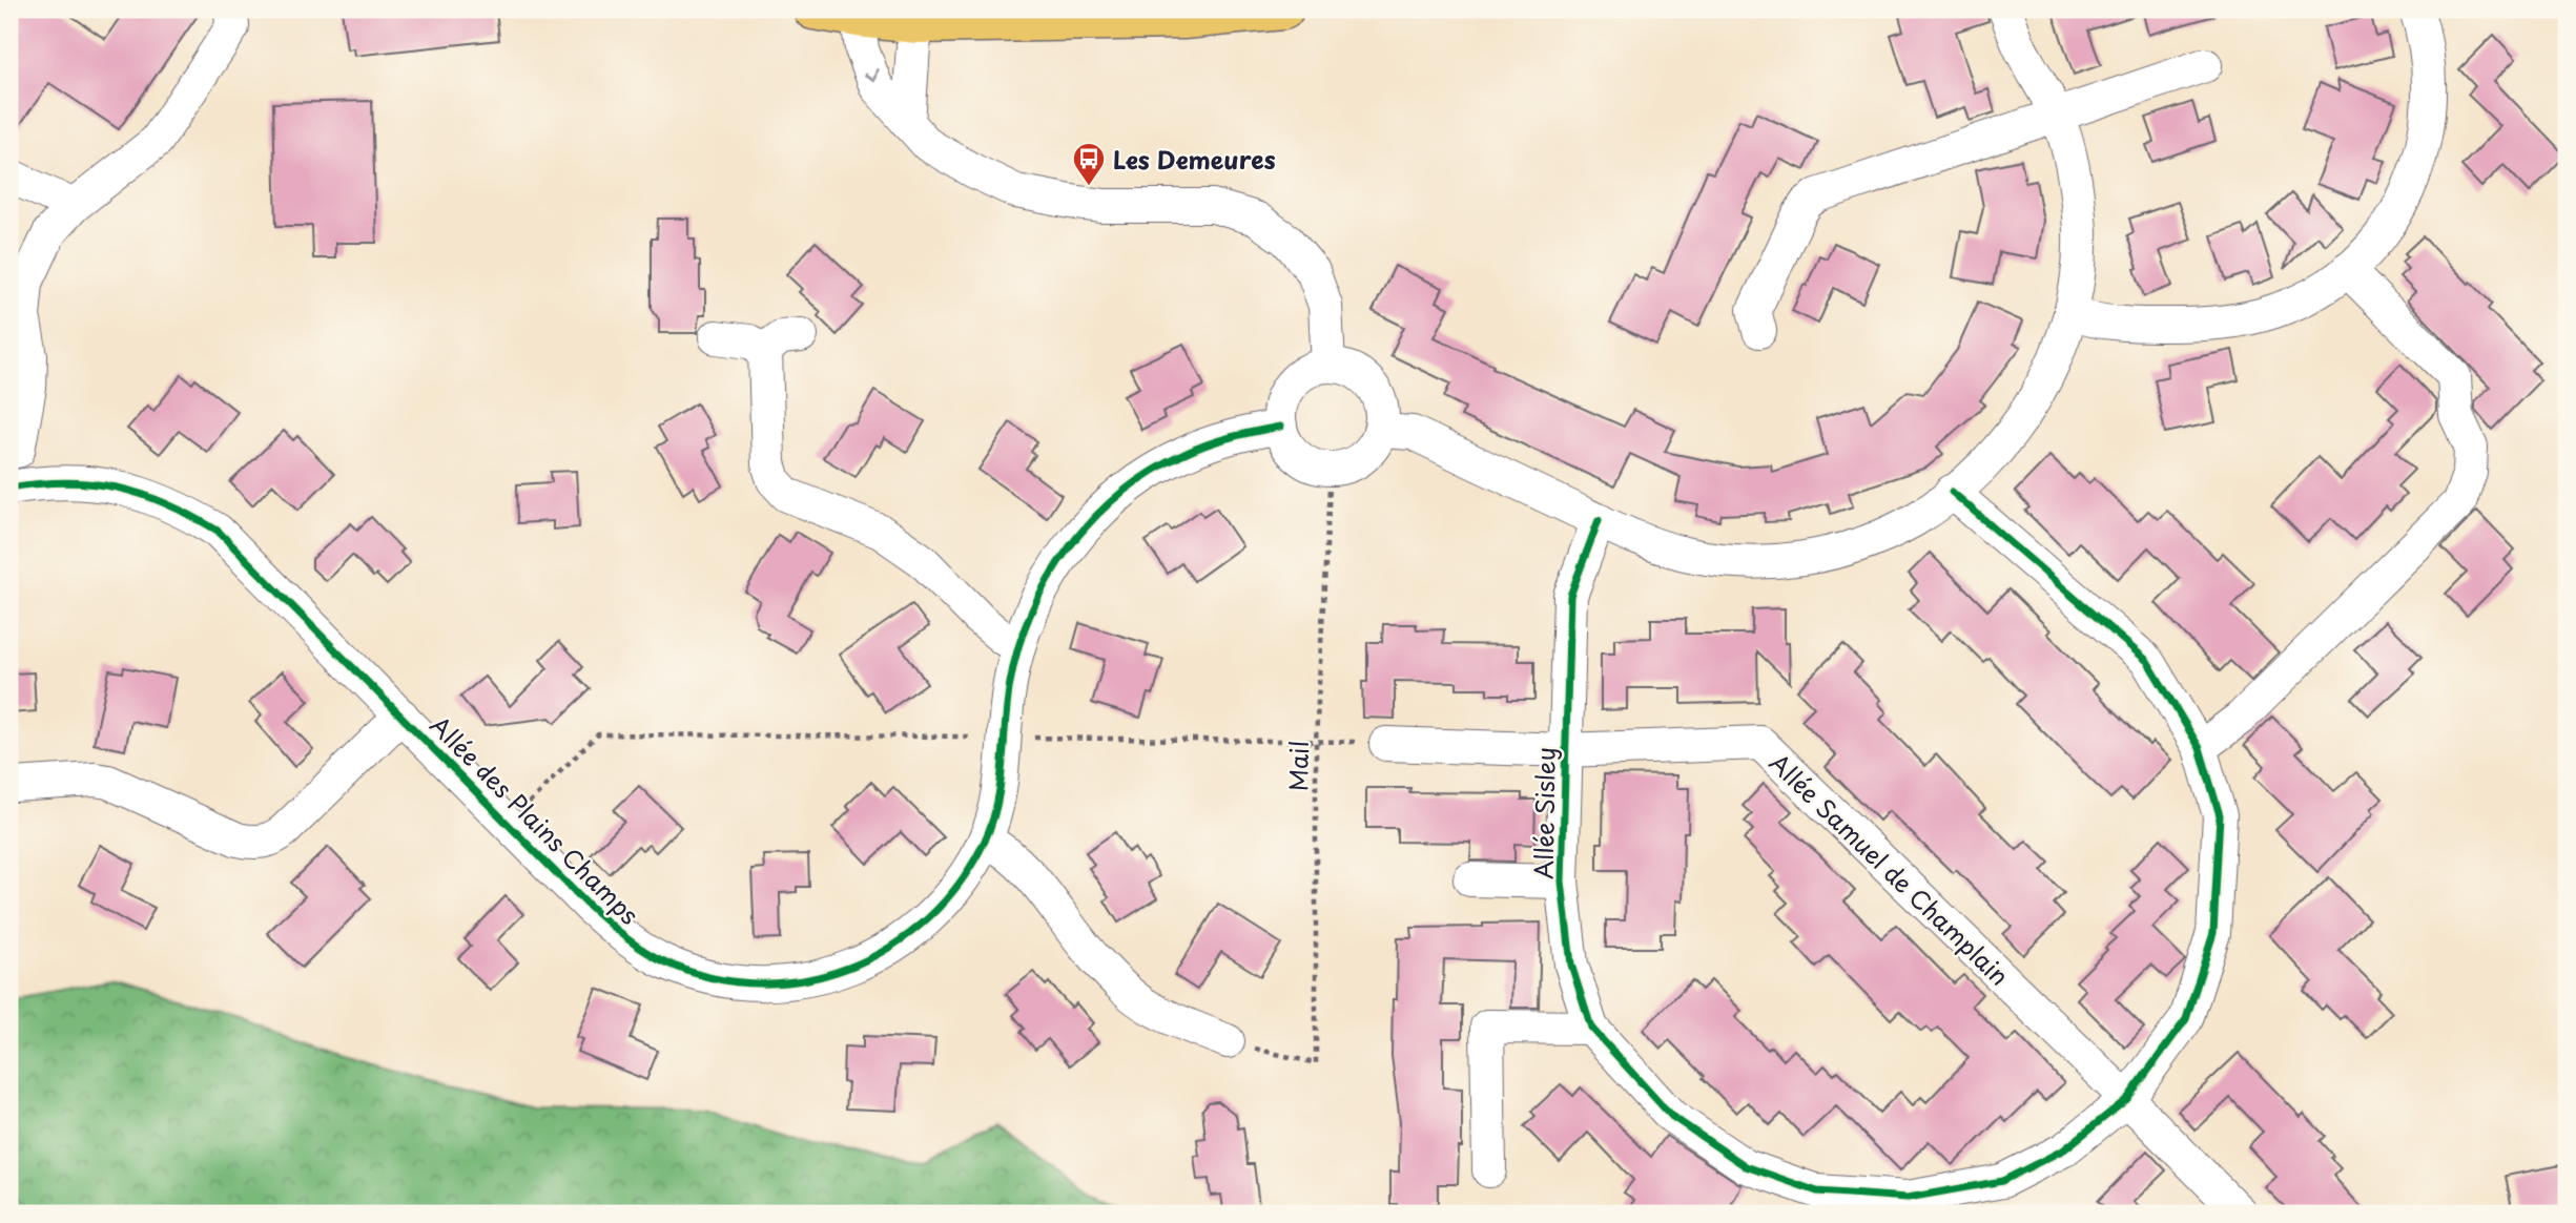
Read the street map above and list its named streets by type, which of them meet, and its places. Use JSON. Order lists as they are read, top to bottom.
{
  "streets": {
    "street": ["Allée Sisley", "Allée des Plains Champs", "Allée Samuel de Champlain"],
    "path": ["Mail"]
  },
  "crossings": [
    ["Mail", "Allée des Plains Champs"],
    ["Allée Sisley", "Allée Samuel de Champlain"]
  ],
  "places": {
    "bus stop": ["Les Demeures"]
  }
}
